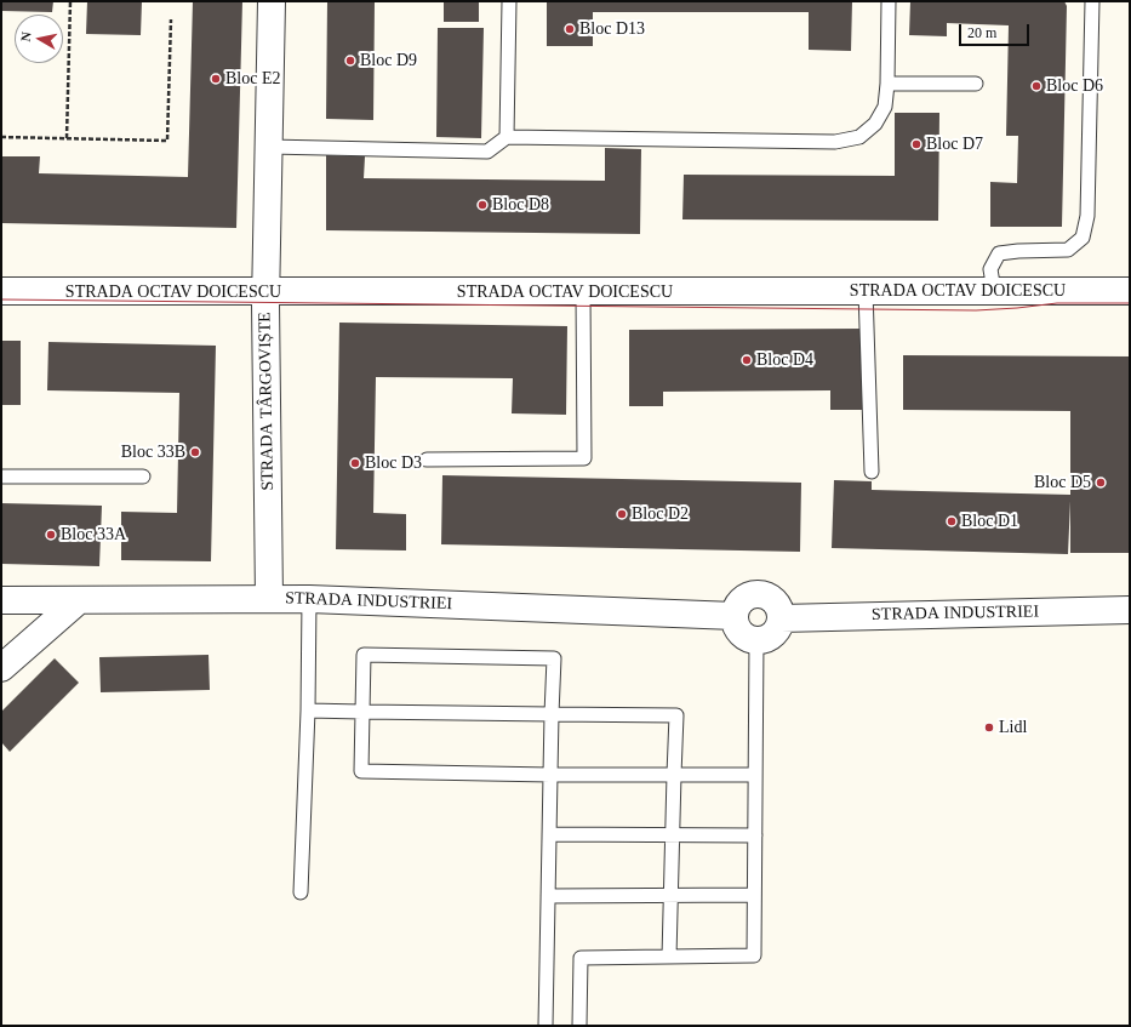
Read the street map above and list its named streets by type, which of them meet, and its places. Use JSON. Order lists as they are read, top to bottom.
{
  "streets": {
    "street": ["STRADA OCTAV DOICESCU", "STRADA TÂRGOVIȘTE", "STRADA INDUSTRIEI"]
  },
  "crossings": [
    ["STRADA OCTAV DOICESCU", "STRADA TÂRGOVIȘTE"],
    ["STRADA TÂRGOVIȘTE", "STRADA INDUSTRIEI"]
  ],
  "places": [
    "Bloc D13",
    "Bloc D9",
    "Bloc E2",
    "Bloc D6",
    "Bloc D7",
    "Bloc D8",
    "Bloc D4",
    "Bloc 33B",
    "Bloc D3",
    "Bloc D5",
    "Bloc D2",
    "Bloc D1",
    "Bloc 33A",
    "Lidl"
  ],
  "scale_bar": "20 m",
  "north": "left"
}
